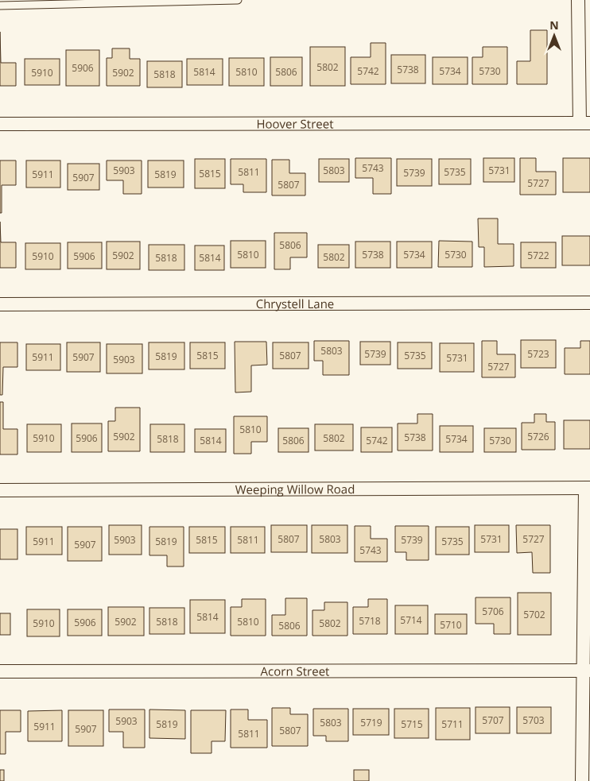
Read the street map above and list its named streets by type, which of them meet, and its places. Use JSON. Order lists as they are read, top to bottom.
{
  "streets": {
    "street": [
      "Hoover Street",
      "Chrystell Lane",
      "Weeping Willow Road",
      "Acorn Street"
    ]
  },
  "house_numbers": [
    "5802",
    "5906",
    "5738",
    "5742",
    "5734",
    "5730",
    "5814",
    "5810",
    "5806",
    "5910",
    "5902",
    "5818",
    "5743",
    "5903",
    "5803",
    "5731",
    "5811",
    "5735",
    "5739",
    "5815",
    "5911",
    "5819",
    "5907",
    "5727",
    "5807",
    "5806",
    "5810",
    "5738",
    "5734",
    "5730",
    "5902",
    "5722",
    "5910",
    "5906",
    "5802",
    "5818",
    "5814",
    "5803",
    "5739",
    "5723",
    "5815",
    "5807",
    "5735",
    "5819",
    "5911",
    "5907",
    "5731",
    "5903",
    "5727",
    "5810",
    "5902",
    "5726",
    "5738",
    "5910",
    "5906",
    "5802",
    "5818",
    "5734",
    "5814",
    "5806",
    "5742",
    "5730",
    "5807",
    "5803",
    "5731",
    "5727",
    "5903",
    "5815",
    "5811",
    "5739",
    "5911",
    "5819",
    "5735",
    "5907",
    "5743",
    "5706",
    "5702",
    "5814",
    "5714",
    "5718",
    "5902",
    "5818",
    "5810",
    "5906",
    "5910",
    "5802",
    "5710",
    "5806",
    "5707",
    "5703",
    "5903",
    "5803",
    "5719",
    "5819",
    "5715",
    "5711",
    "5911",
    "5907",
    "5807",
    "5811"
  ],
  "north": "top"
}
